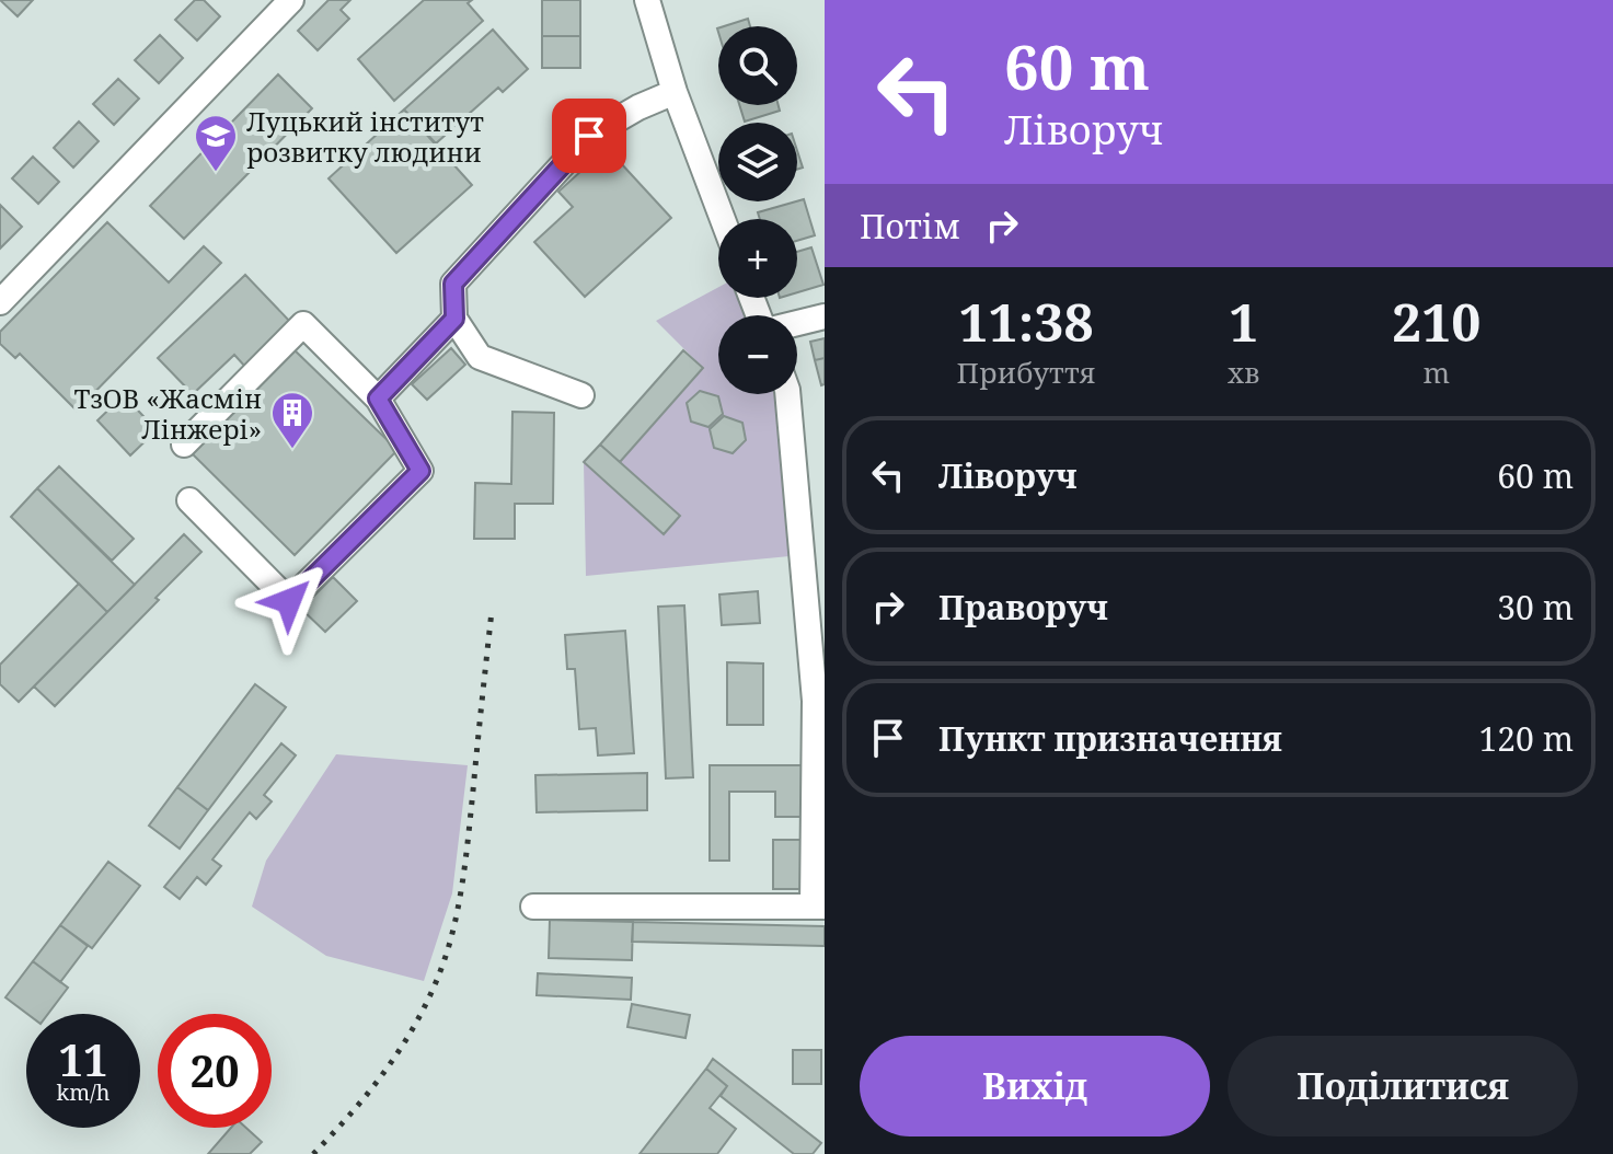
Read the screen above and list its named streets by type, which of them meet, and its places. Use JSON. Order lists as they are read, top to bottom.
{
  "places": {
    "school or university": ["Луцький інститут розвитку людини"],
    "building": ["ТзОВ «Жасмін Лінжері»"]
  },
  "page": {
    "turn": ["60 m", "Ліворуч"],
    "map_buttons": ["+", "−"],
    "then": "Потім",
    "eta": [
      "11:38",
      "Прибуття",
      "1",
      "хв",
      "210",
      "m"
    ],
    "list": [
      {
        "name": "Ліворуч",
        "value": "60 m"
      },
      {
        "name": "Праворуч",
        "value": "30 m"
      },
      {
        "name": "Пункт призначення",
        "value": "120 m"
      }
    ],
    "speed": "11 km/h",
    "limit": "20",
    "buttons": ["Вихід", "Поділитися"]
  }
}
